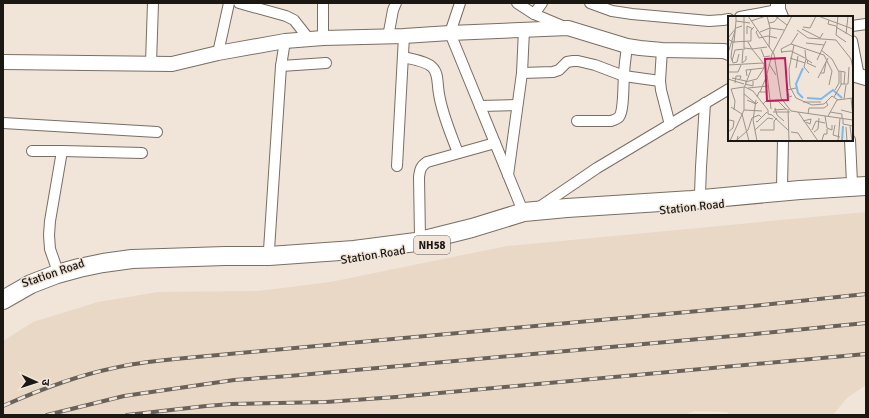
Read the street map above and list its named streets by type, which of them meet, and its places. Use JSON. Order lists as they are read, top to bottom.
{
  "streets": {
    "highway": ["Station Road", "NH58"]
  },
  "north": "right"
}
